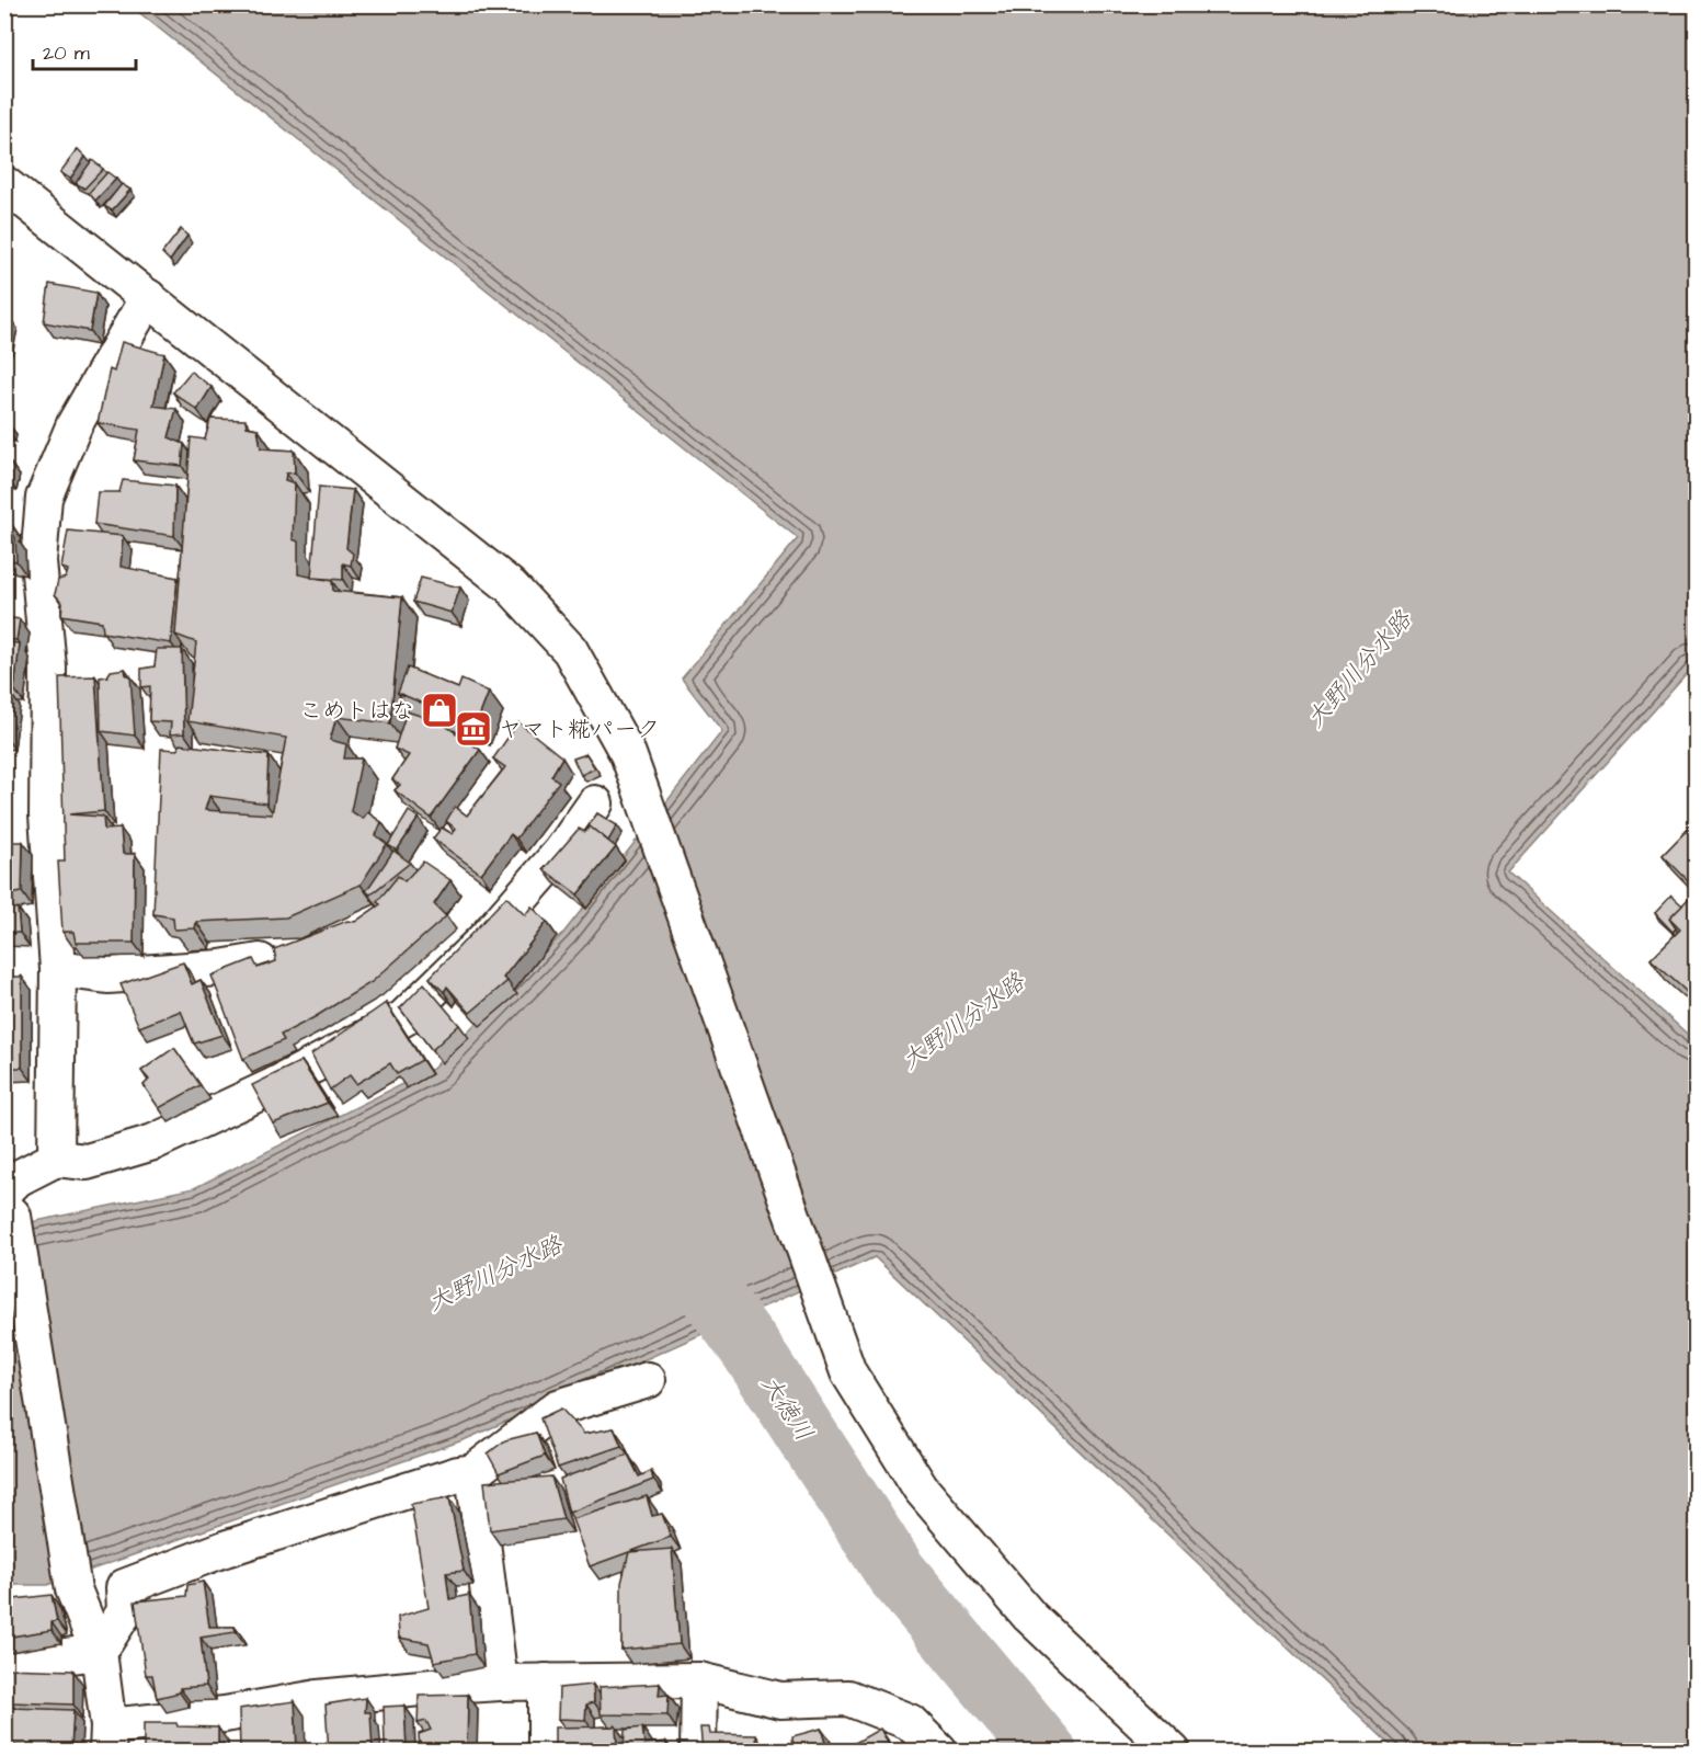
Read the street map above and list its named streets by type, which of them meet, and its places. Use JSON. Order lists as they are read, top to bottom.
{
  "water": ["大野川分水路", "大徳川"],
  "places": {
    "shop": ["こめトはな"],
    "museum": ["ヤマト糀パーク"]
  },
  "scale_bar": "20 m"
}
